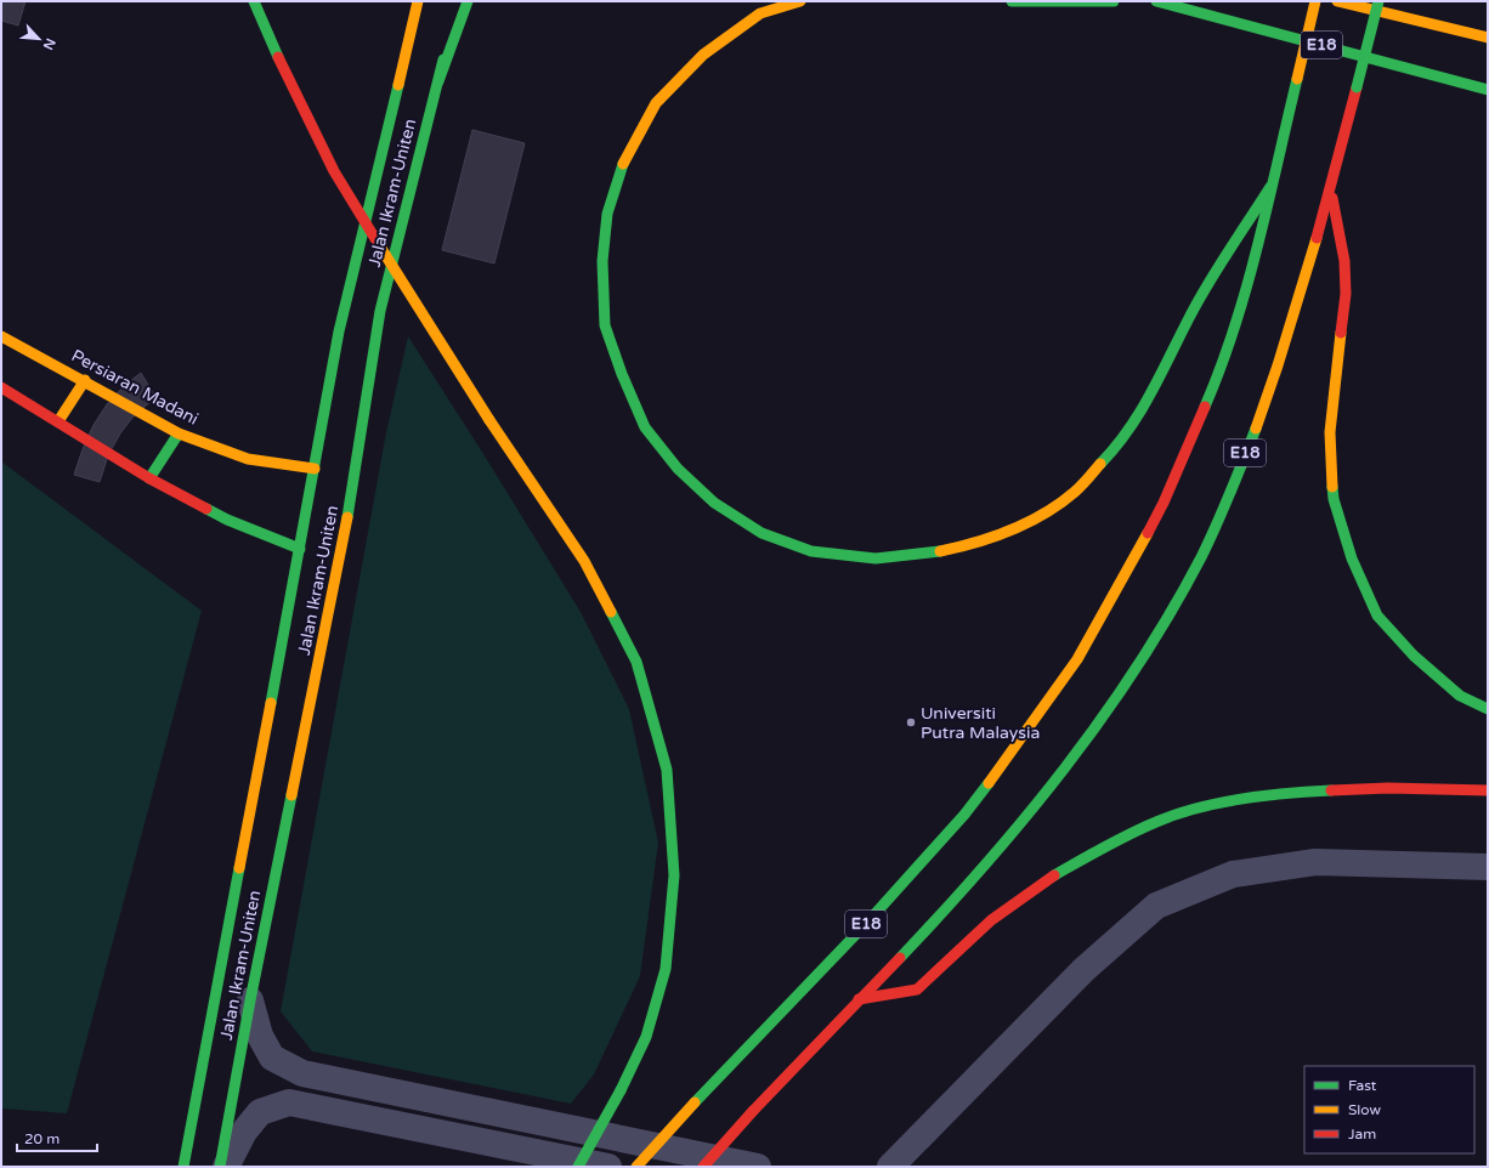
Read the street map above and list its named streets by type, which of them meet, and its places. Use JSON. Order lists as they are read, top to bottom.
{
  "streets": {
    "main road": ["E18", "Jalan Ikram-Uniten", "Persiaran Madani"]
  },
  "crossings": [
    ["Jalan Ikram-Uniten", "Persiaran Madani"]
  ],
  "places": ["Universiti Putra Malaysia"],
  "legend": ["Fast", "Slow", "Jam"],
  "scale_bar": "20 m",
  "north": "bottom right"
}
